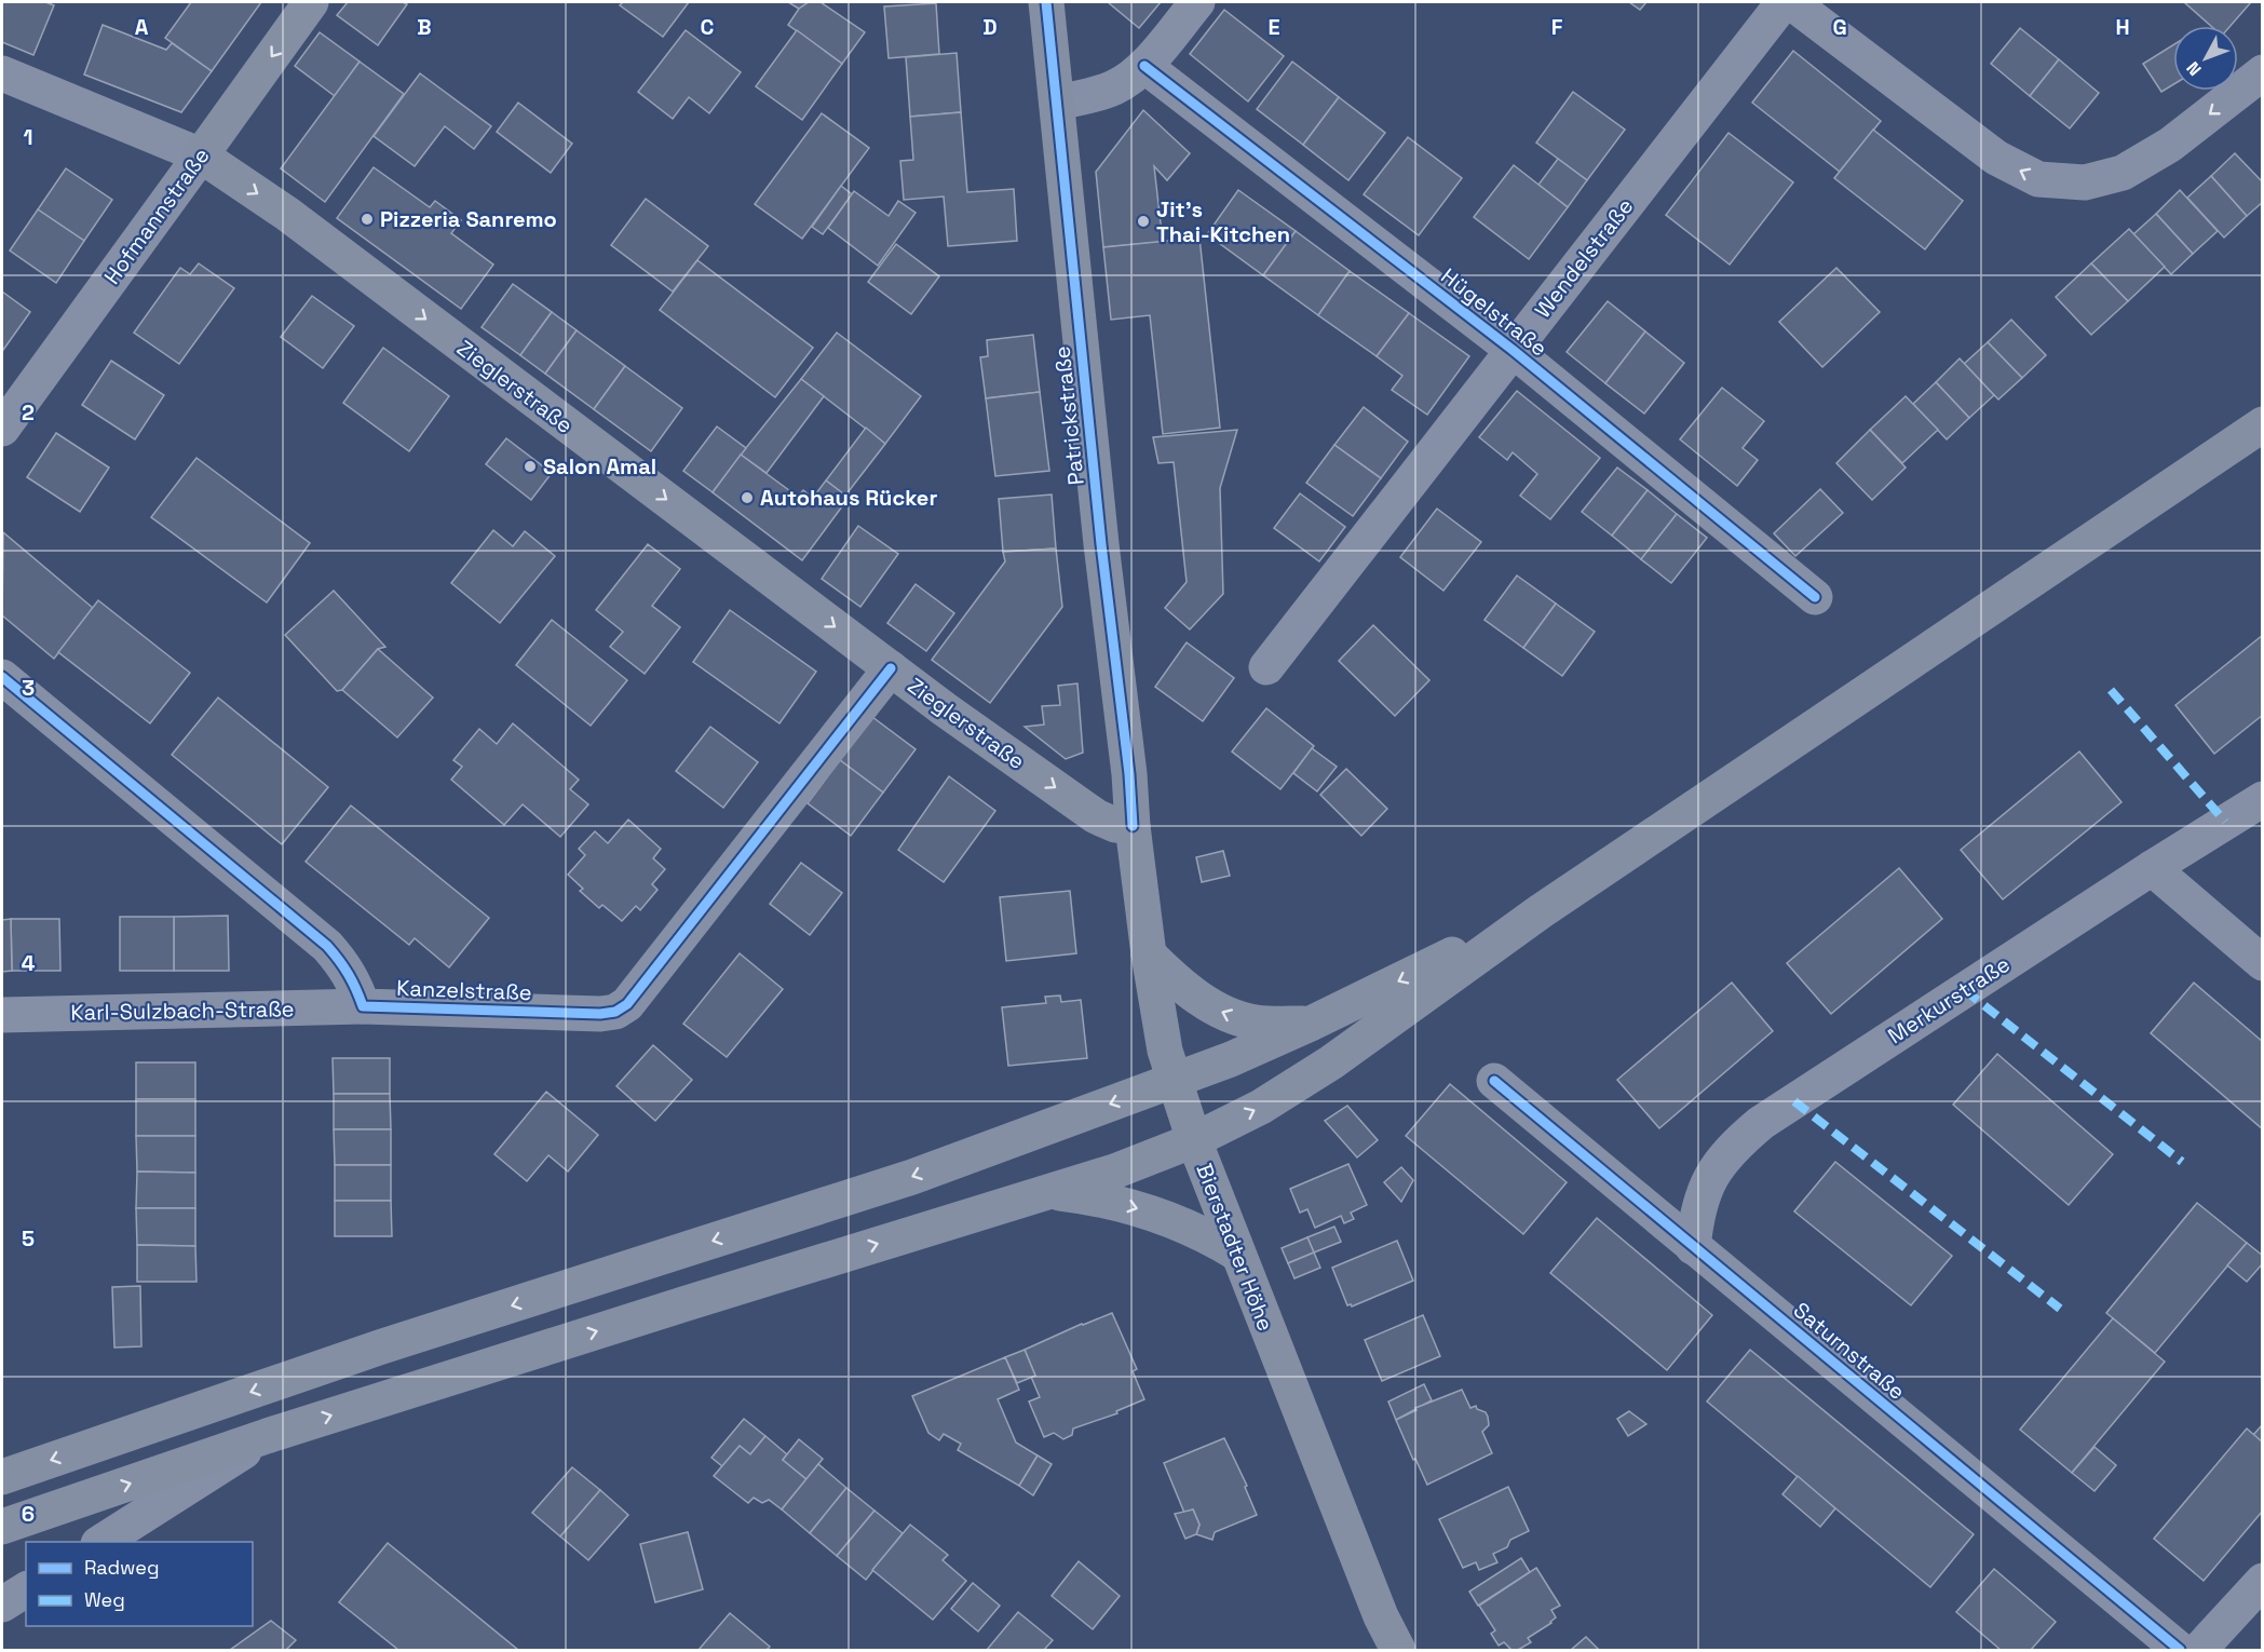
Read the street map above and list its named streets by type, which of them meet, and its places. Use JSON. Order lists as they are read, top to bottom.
{
  "streets": {
    "main road": [
      "Hofmannstraße",
      "Zieglerstraße",
      "Patrickstraße",
      "Bierstadter Höhe"
    ],
    "street": [
      "Wendelstraße",
      "Hügelstraße",
      "Kanzelstraße",
      "Merkurstraße",
      "Karl-Sulzbach-Straße",
      "Saturnstraße"
    ]
  },
  "crossings": [
    ["Hofmannstraße", "Zieglerstraße"],
    ["Wendelstraße", "Hügelstraße"],
    ["Zieglerstraße", "Patrickstraße"],
    ["Zieglerstraße", "Kanzelstraße"],
    ["Zieglerstraße", "Bierstadter Höhe"],
    ["Patrickstraße", "Bierstadter Höhe"],
    ["Kanzelstraße", "Karl-Sulzbach-Straße"],
    ["Merkurstraße", "Saturnstraße"]
  ],
  "one_way": ["Hofmannstraße", "Zieglerstraße"],
  "places": [
    "Pizzeria Sanremo",
    "Jit's Thai-Kitchen",
    "Salon Amal",
    "Autohaus Rücker"
  ],
  "legend": ["Radweg", "Weg"],
  "north": "bottom left",
  "grid": {
    "columns": [
      "A",
      "B",
      "C",
      "D",
      "E",
      "F",
      "G",
      "H"
    ],
    "rows": [
      "1",
      "2",
      "3",
      "4",
      "5",
      "6"
    ]
  }
}
